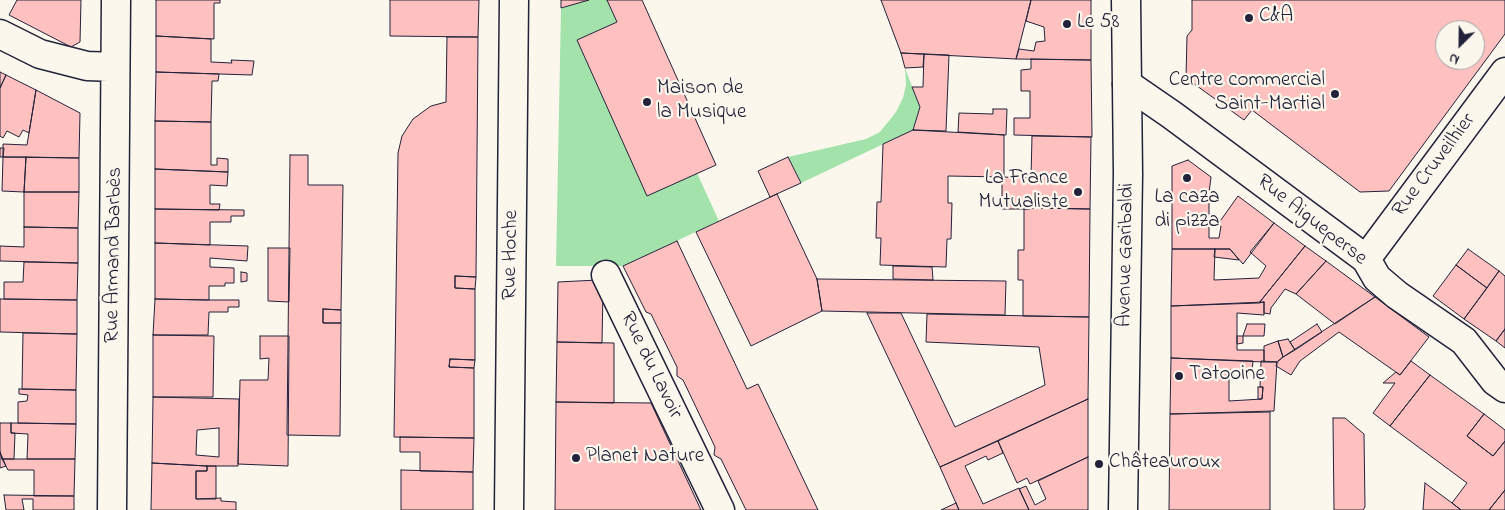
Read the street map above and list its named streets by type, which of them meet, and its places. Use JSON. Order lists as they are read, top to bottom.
{
  "streets": {
    "street": [
      "Rue Cruveilhier",
      "Rue Aigueperse",
      "Rue Armand Barbès",
      "Rue Hoche",
      "Avenue Garibaldi",
      "Rue du Lavoir"
    ]
  },
  "crossings": [
    ["Rue Cruveilhier", "Rue Aigueperse"],
    ["Rue Aigueperse", "Avenue Garibaldi"]
  ],
  "places": [
    "C&A",
    "Le 58",
    "Centre commercial Saint-Martial",
    "Maison de la Musique",
    "La caza di pizza",
    "La France Mutualiste",
    "Tatooine",
    "Planet Nature",
    "Châteauroux"
  ],
  "north": "bottom left"
}
